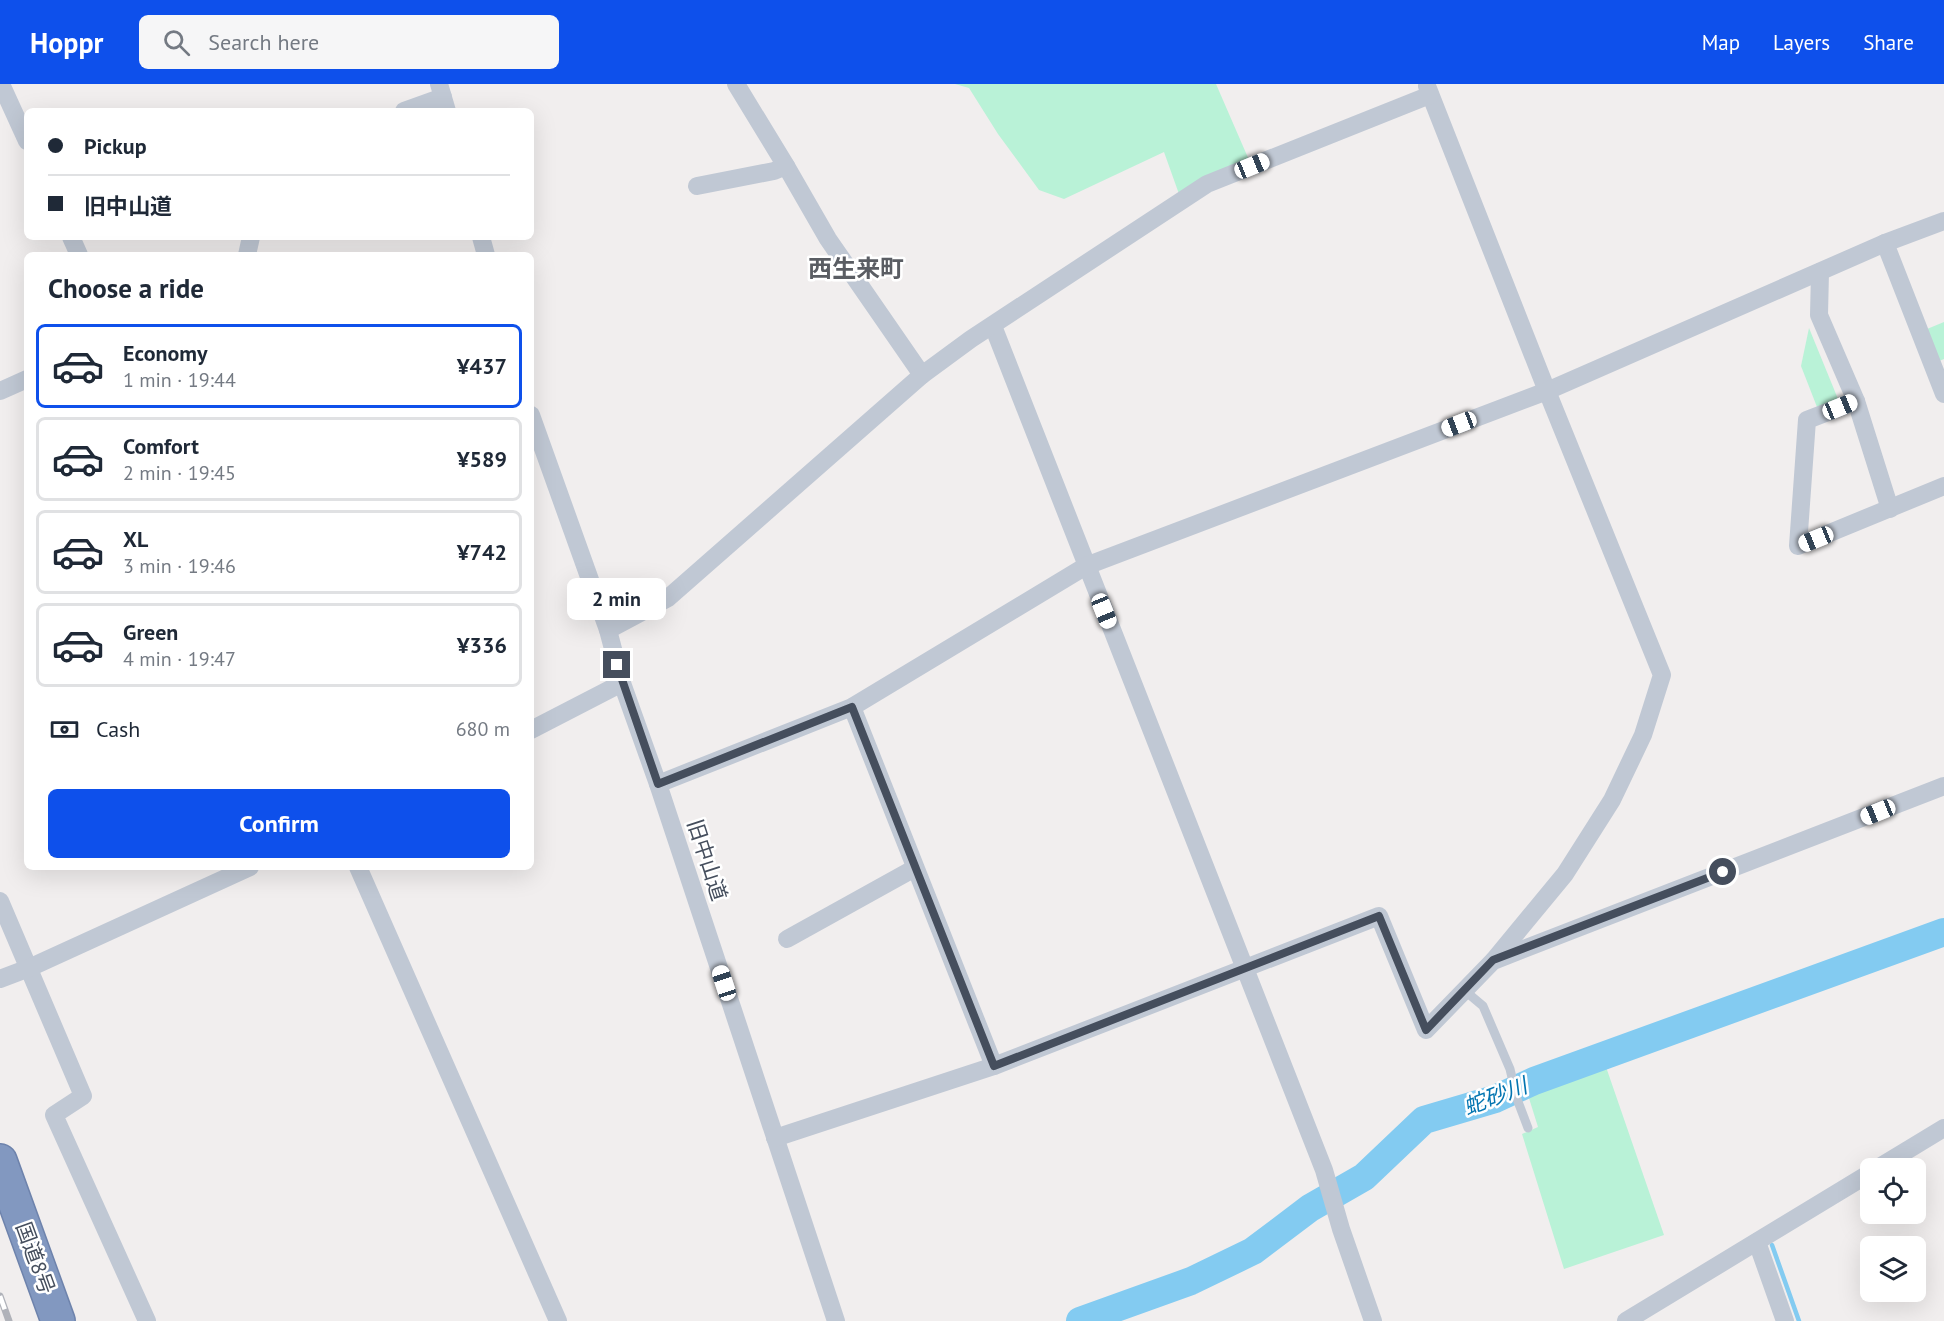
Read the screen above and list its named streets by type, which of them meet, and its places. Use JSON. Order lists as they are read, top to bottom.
{
  "streets": {
    "highway": ["国道8号"],
    "street": ["旧中山道"]
  },
  "districts": ["西生来町"],
  "water": ["蛇砂川"],
  "page": {
    "header": "Hoppr",
    "search": "Search here",
    "nav": ["Map", "Layers", "Share"],
    "banner": ["Pickup", "旧中山道"],
    "heading": "Choose a ride",
    "list": [
      {
        "name": "Economy",
        "note": "1 min · 19:44",
        "value": "¥437"
      },
      {
        "name": "Comfort",
        "note": "2 min · 19:45",
        "value": "¥589"
      },
      {
        "name": "XL",
        "note": "3 min · 19:46",
        "value": "¥742"
      },
      {
        "name": "Green",
        "note": "4 min · 19:47",
        "value": "¥336"
      }
    ],
    "bubble": "2 min",
    "pay": ["Cash", "680 m"],
    "buttons": "Confirm"
  }
}
